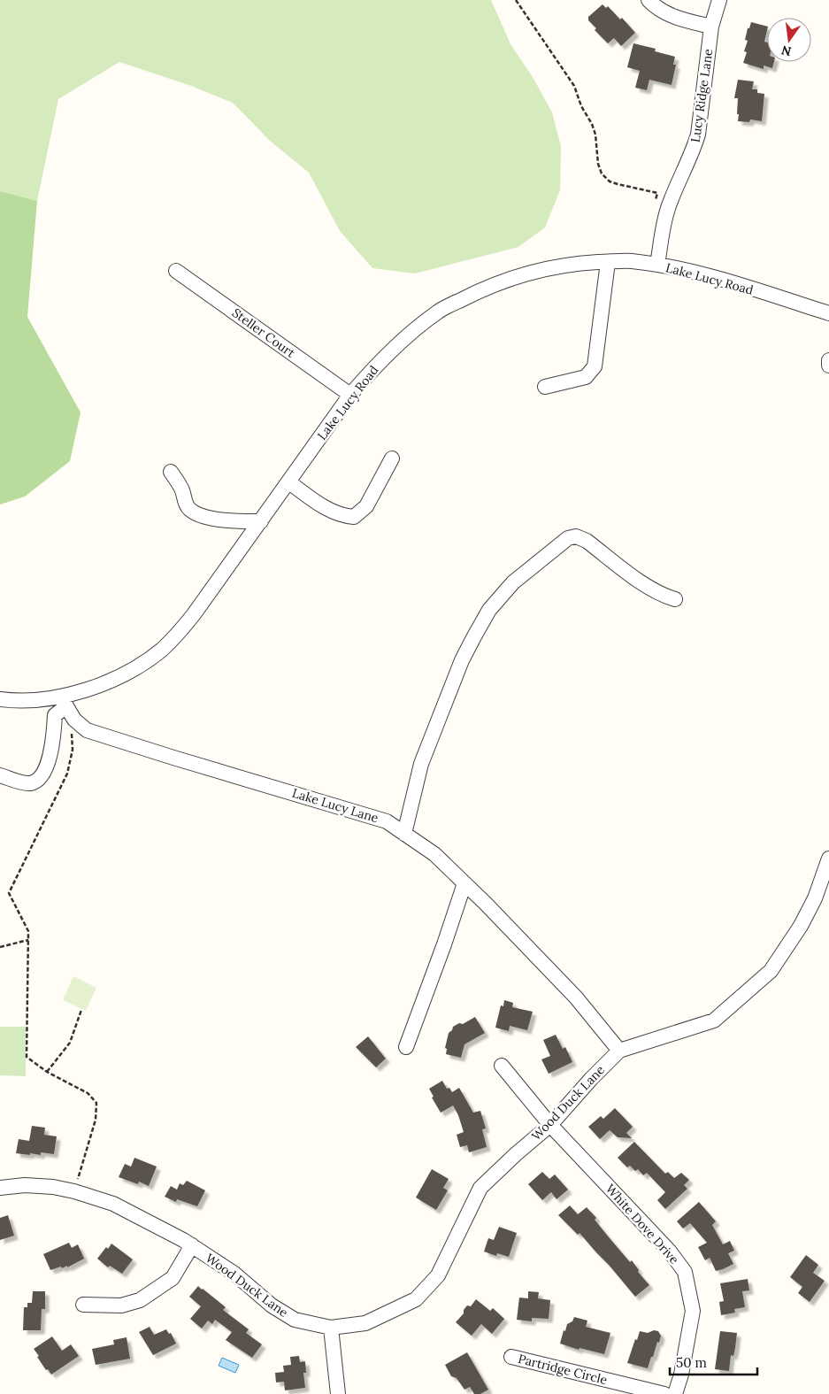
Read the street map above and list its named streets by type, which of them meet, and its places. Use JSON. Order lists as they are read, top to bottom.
{
  "streets": {
    "street": [
      "Lucy Ridge Lane",
      "Lake Lucy Road",
      "Steller Court",
      "Lake Lucy Lane",
      "Wood Duck Lane",
      "White Dove Drive",
      "Partridge Circle"
    ]
  },
  "crossings": [
    ["Lucy Ridge Lane", "Lake Lucy Road"],
    ["Lake Lucy Road", "Steller Court"],
    ["Lake Lucy Road", "Lake Lucy Lane"],
    ["Lake Lucy Lane", "Wood Duck Lane"],
    ["Wood Duck Lane", "White Dove Drive"]
  ],
  "scale_bar": "50 m",
  "north": "bottom"
}
